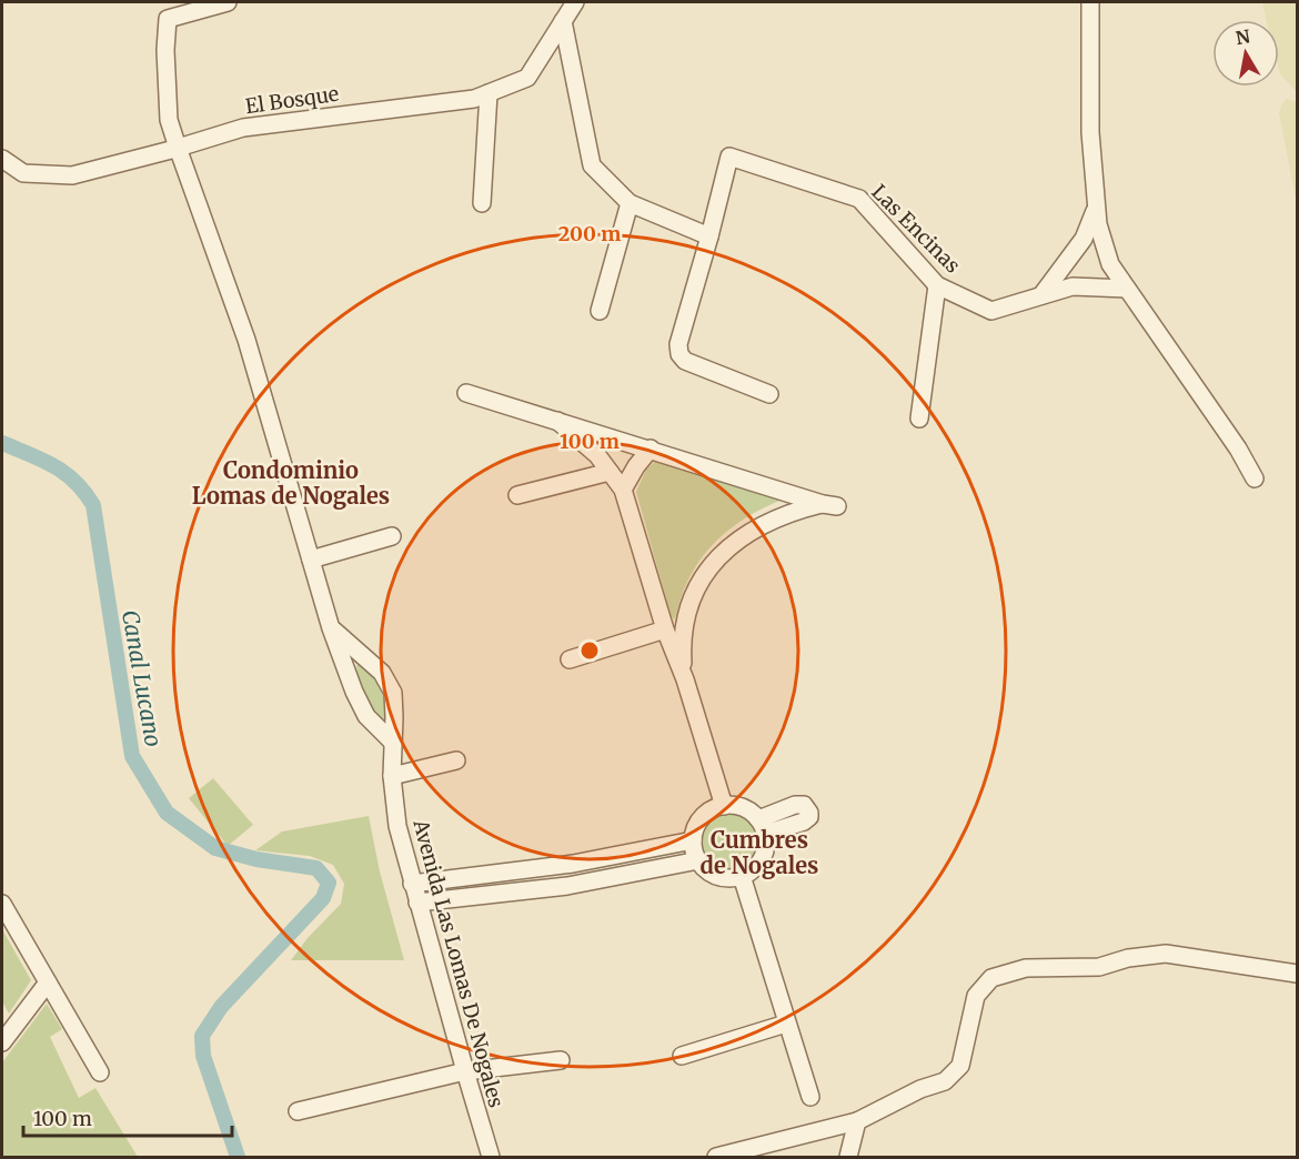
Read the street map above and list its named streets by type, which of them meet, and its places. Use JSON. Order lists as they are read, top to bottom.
{
  "streets": {
    "street": ["El Bosque", "Las Encinas", "Avenida Las Lomas De Nogales"]
  },
  "districts": ["Condominio Lomas de Nogales", "Cumbres de Nogales"],
  "water": ["Canal Lucano"],
  "scale_bar": "100 m",
  "north": "top",
  "rings": ["200 m", "100 m"]
}
